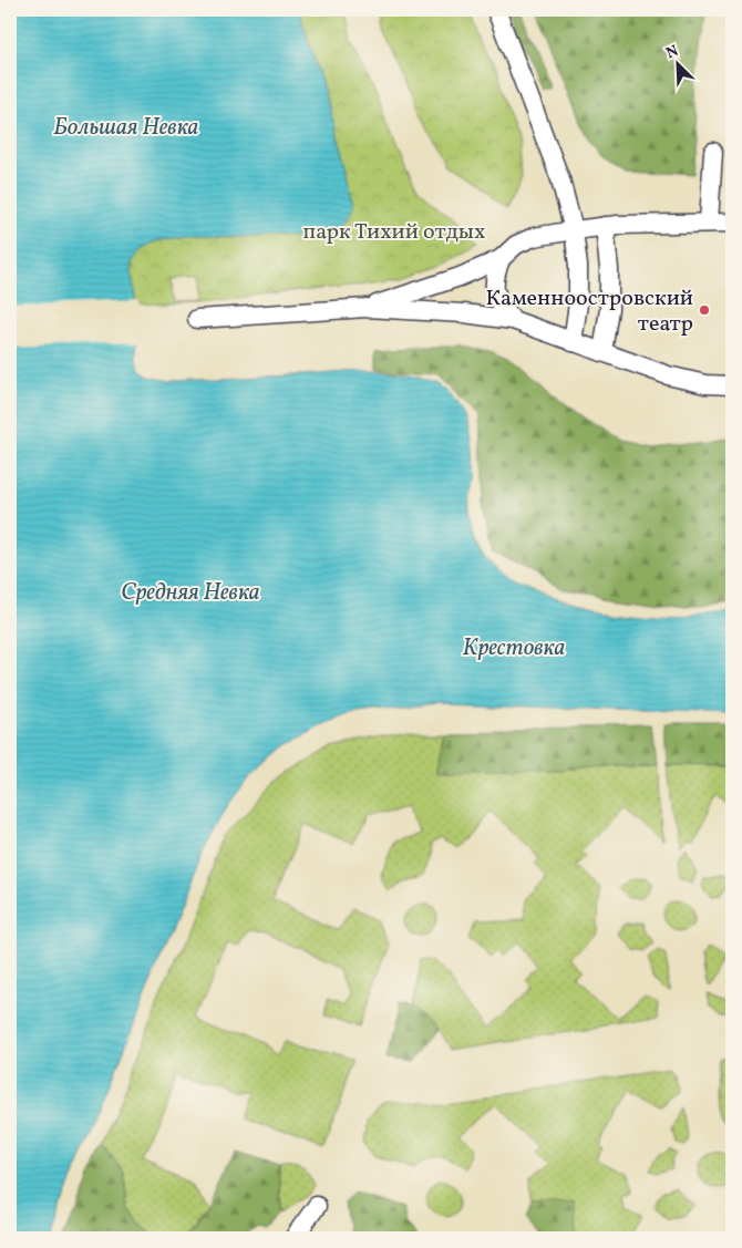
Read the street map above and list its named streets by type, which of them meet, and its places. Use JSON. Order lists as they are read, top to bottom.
{
  "water": ["Большая Невка", "Средняя Невка", "Крестовка"],
  "parks": ["парк Тихий отдых"],
  "places": ["Каменноостровский театр"],
  "north": "top left"
}
